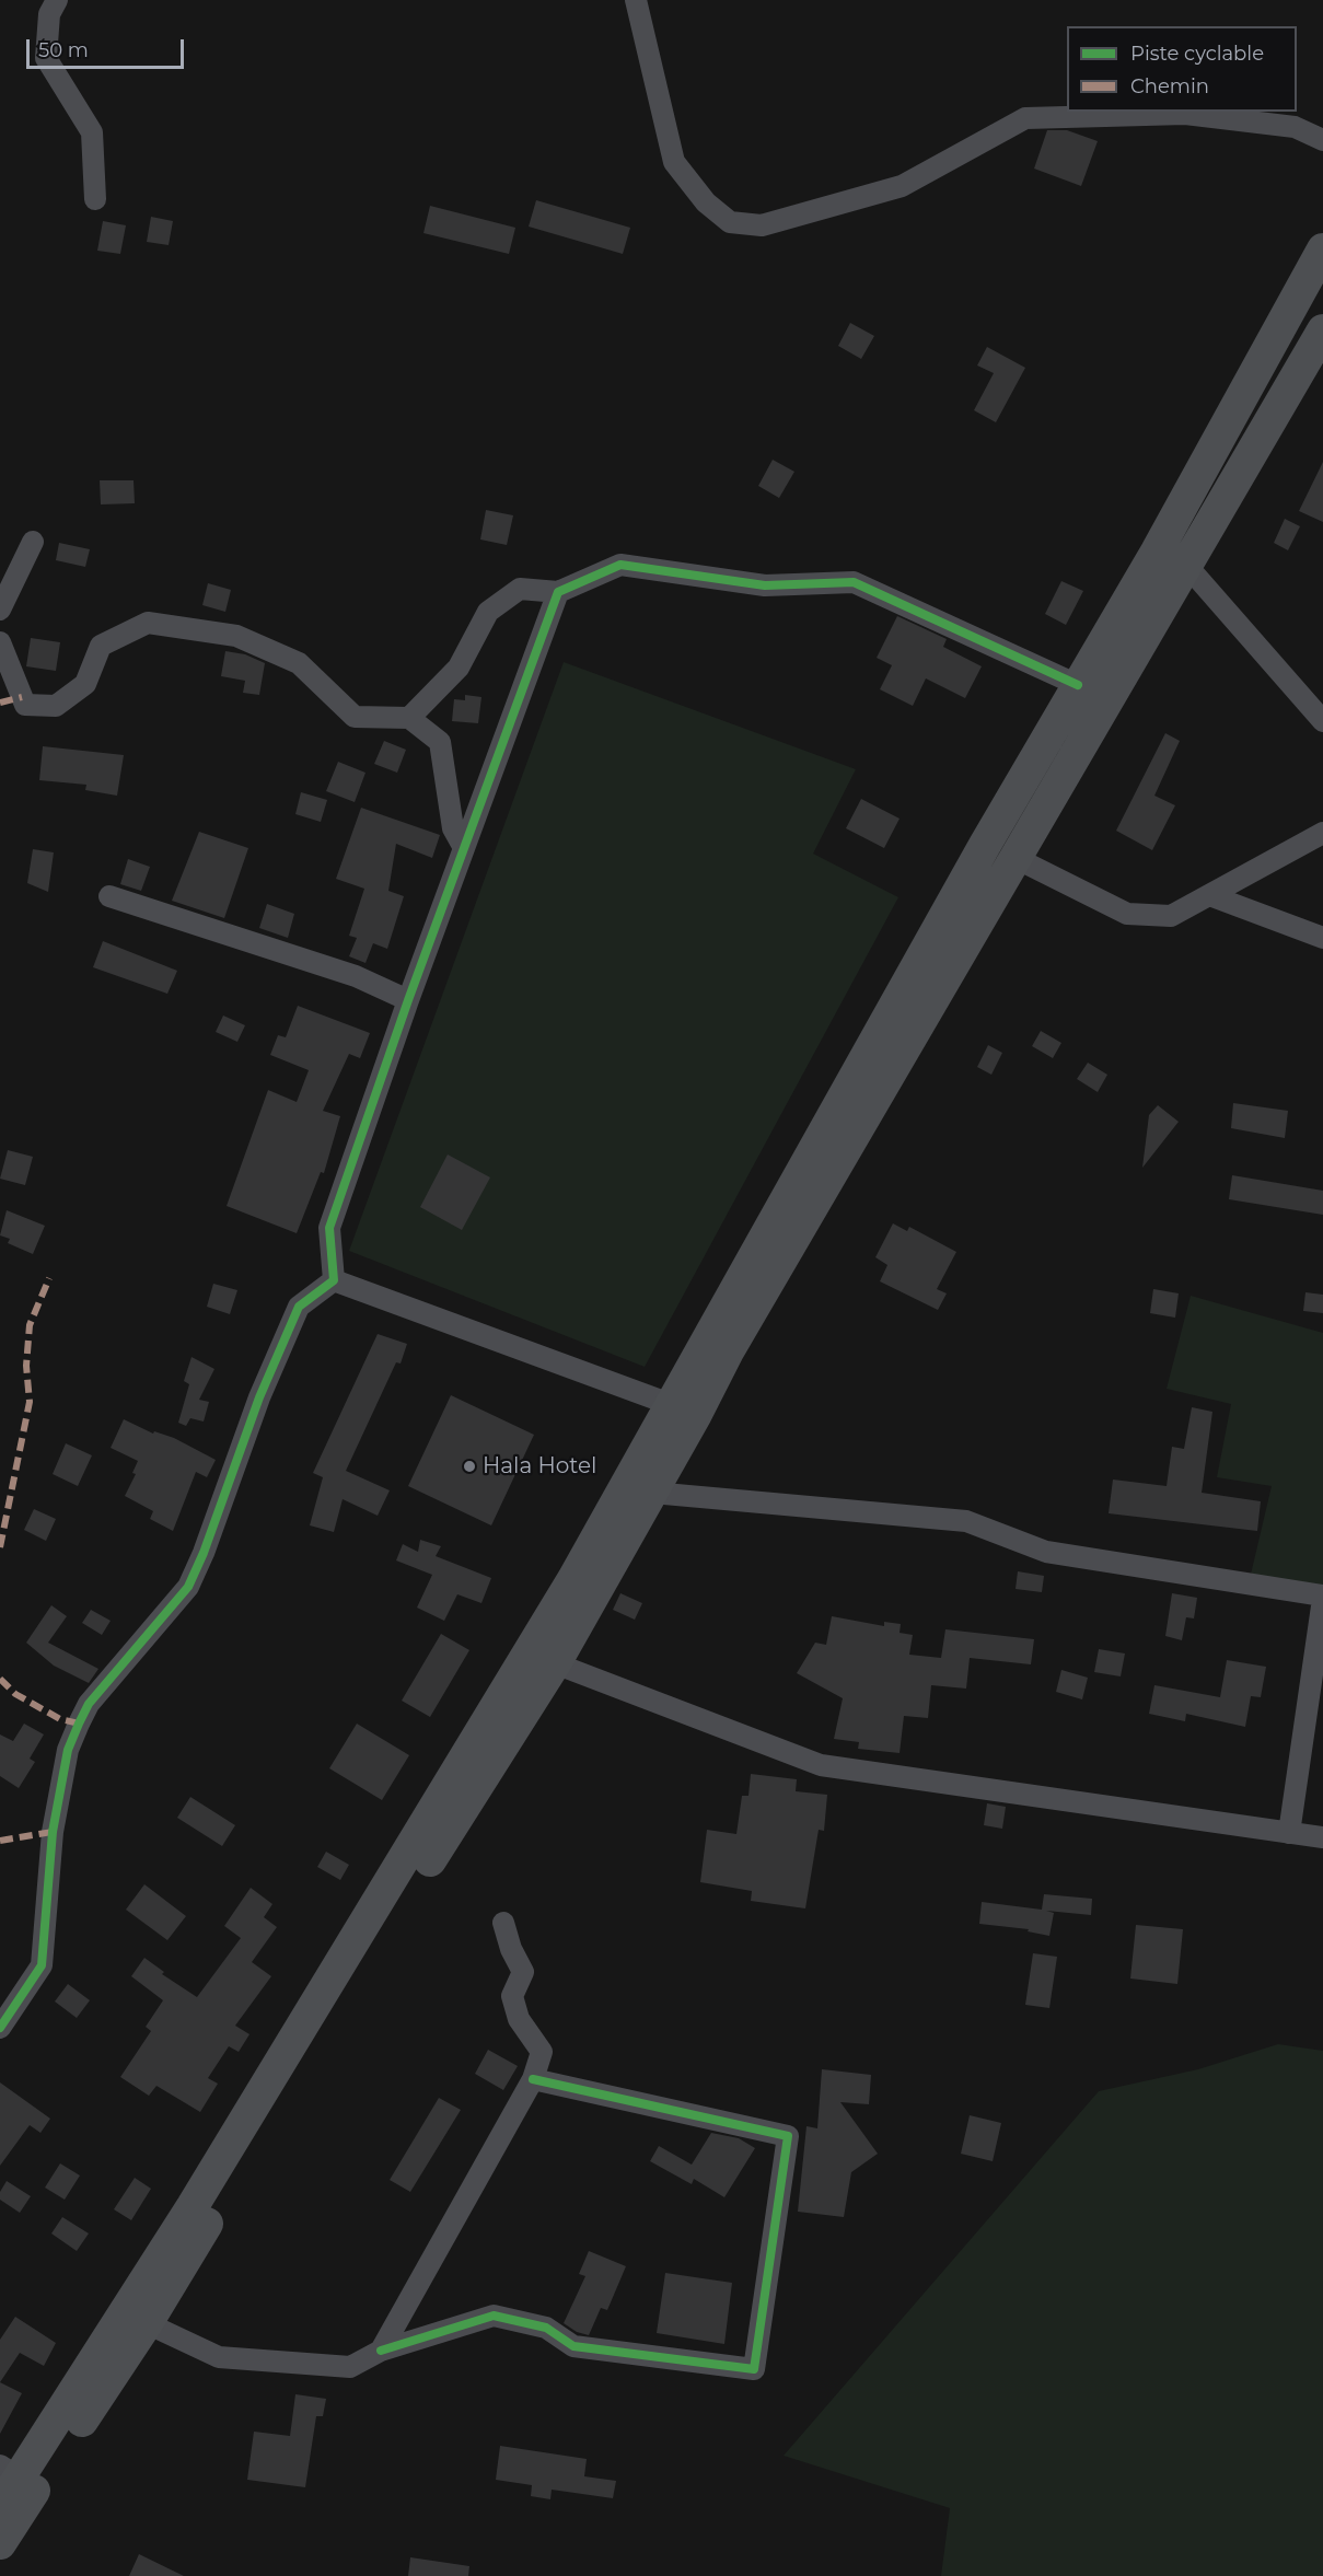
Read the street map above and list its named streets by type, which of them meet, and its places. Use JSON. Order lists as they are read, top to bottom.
{
  "places": ["Hala Hotel"],
  "legend": ["Piste cyclable", "Chemin"],
  "scale_bar": "50 m"
}
